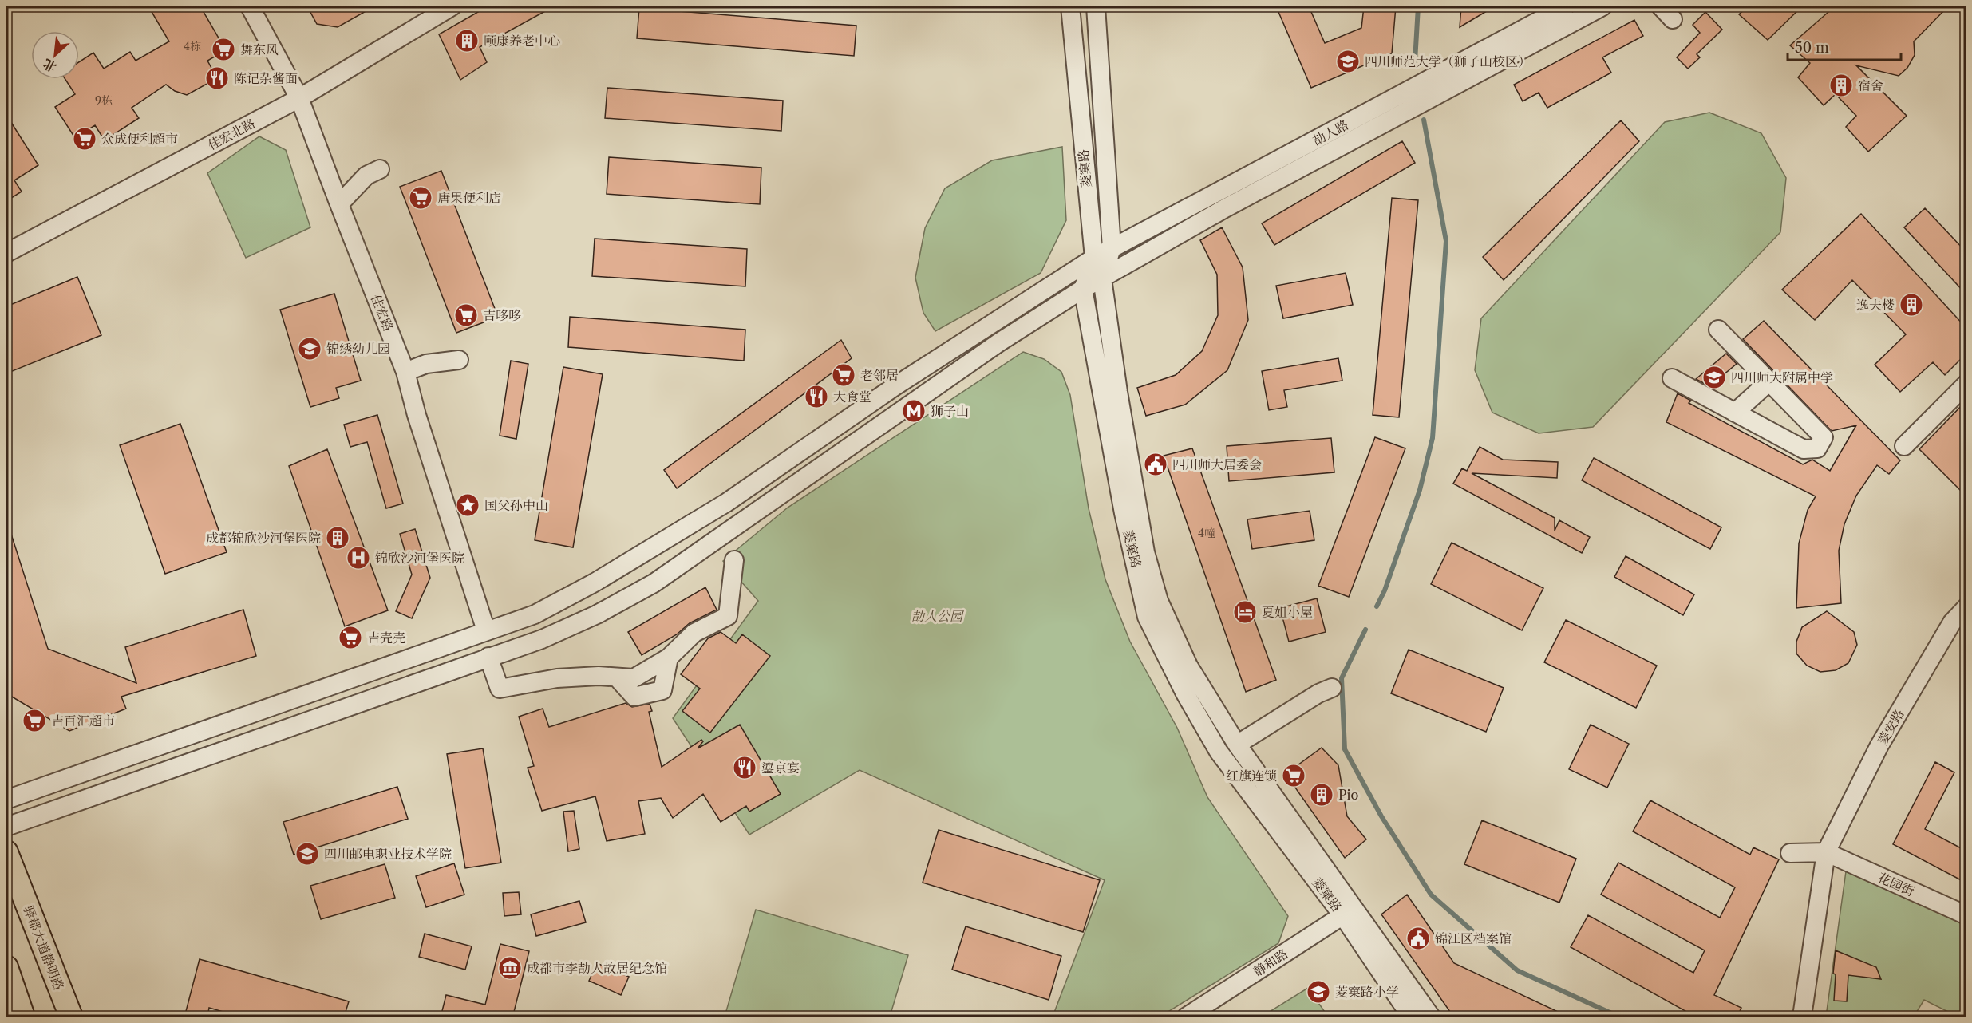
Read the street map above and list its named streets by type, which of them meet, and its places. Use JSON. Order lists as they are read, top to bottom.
{
  "streets": {
    "main road": ["驿都大道静明路"],
    "street": [
      "劼人路",
      "佳宏北路",
      "菱窠路",
      "佳宏路",
      "菱安路",
      "花园街",
      "静和路"
    ]
  },
  "crossings": [
    ["劼人路", "菱窠路"],
    ["劼人路", "佳宏路"],
    ["佳宏北路", "佳宏路"],
    ["菱窠路", "静和路"],
    ["菱安路", "花园街"]
  ],
  "parks": ["劼人公园"],
  "places": {
    "building": [
      "颐康养老中心",
      "宿舍",
      "逸夫楼",
      "成都锦欣沙河堡医院",
      "Pio"
    ],
    "supermarket": [
      "舞东风",
      "众成便利超市",
      "唐果便利店",
      "吉哆哆",
      "老邻居",
      "吉壳壳",
      "吉百汇超市",
      "红旗连锁"
    ],
    "school or university": [
      "四川师范大学（狮子山校区）",
      "锦绣幼儿园",
      "四川师大附属中学",
      "四川邮电职业技术学院",
      "菱窠路小学"
    ],
    "restaurant": ["陈记杂酱面", "大食堂", "鎏京宴"],
    "metro station": ["狮子山"],
    "public building": ["四川师大居委会", "锦江区档案馆"],
    "place": ["国父孙中山"],
    "hospital": ["锦欣沙河堡医院"],
    "hotel": ["夏姐小屋"],
    "museum": ["成都市李劼人故居纪念馆"]
  },
  "house_numbers": ["4栋", "9栋", "4幢"],
  "scale_bar": "50 m",
  "north": "bottom left"
}
